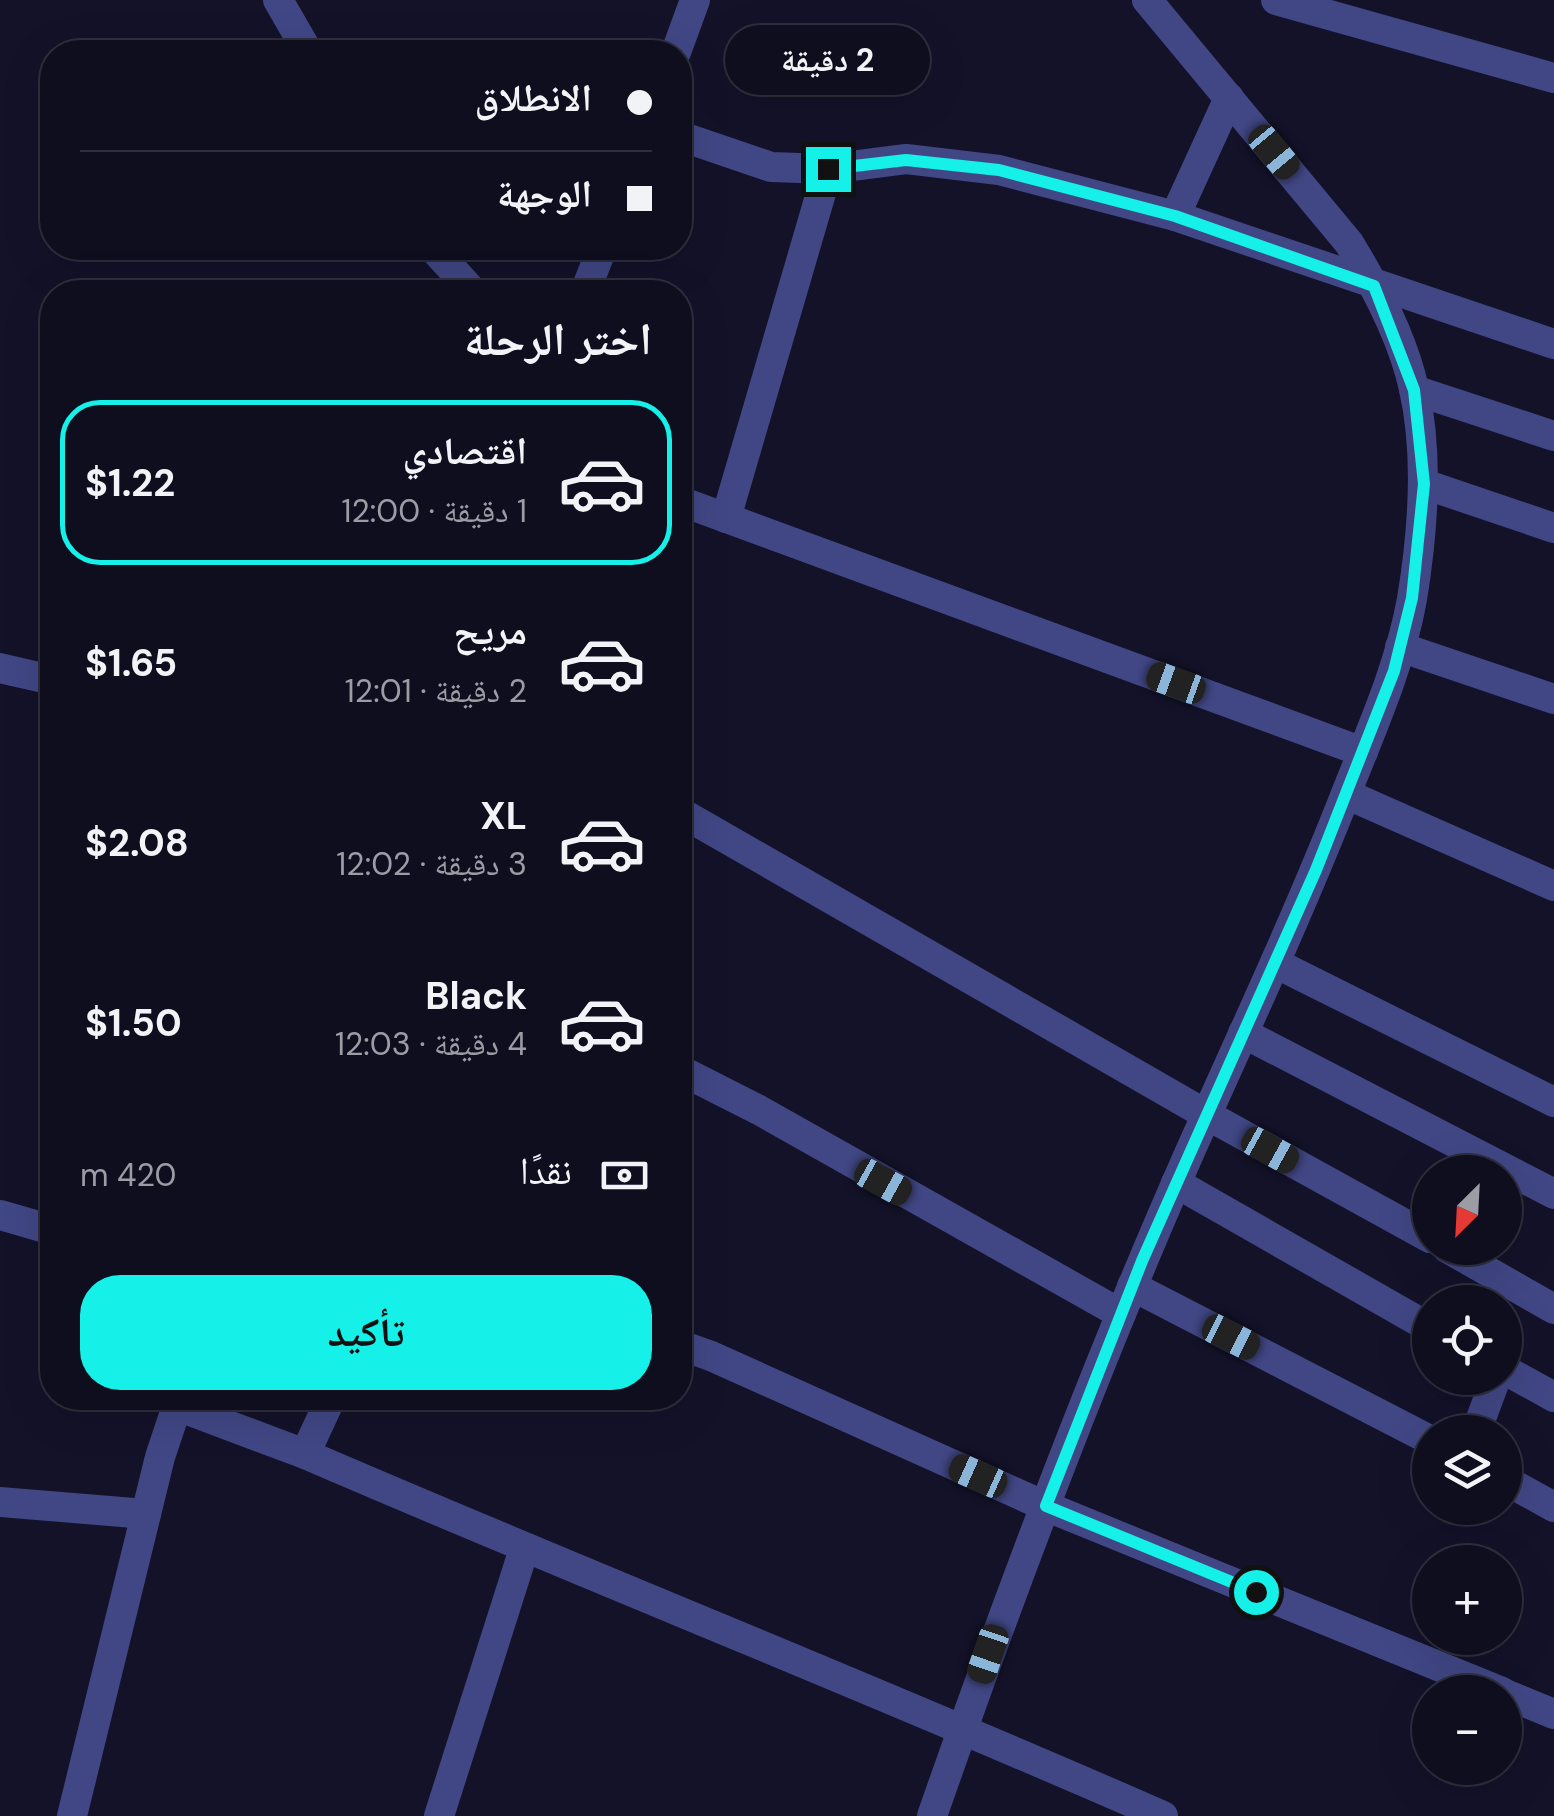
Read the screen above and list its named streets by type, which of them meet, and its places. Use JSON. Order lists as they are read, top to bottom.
{
  "north": "bottom left",
  "page": {
    "bubble": "2 دقيقة",
    "banner": ["الانطلاق", "الوجهة"],
    "heading": "اختر الرحلة",
    "list": [
      {
        "name": "اقتصادي",
        "note": "1 دقيقة · 12:00",
        "value": "$1.22"
      },
      {
        "name": "مريح",
        "note": "2 دقيقة · 12:01",
        "value": "$1.65"
      },
      {
        "name": "XL",
        "note": "3 دقيقة · 12:02",
        "value": "$2.08"
      },
      {
        "name": "Black",
        "note": "4 دقيقة · 12:03",
        "value": "$1.50"
      }
    ],
    "pay": ["نقدًا", "420 m"],
    "map_buttons": ["+", "−"],
    "buttons": "تأكيد"
  }
}
